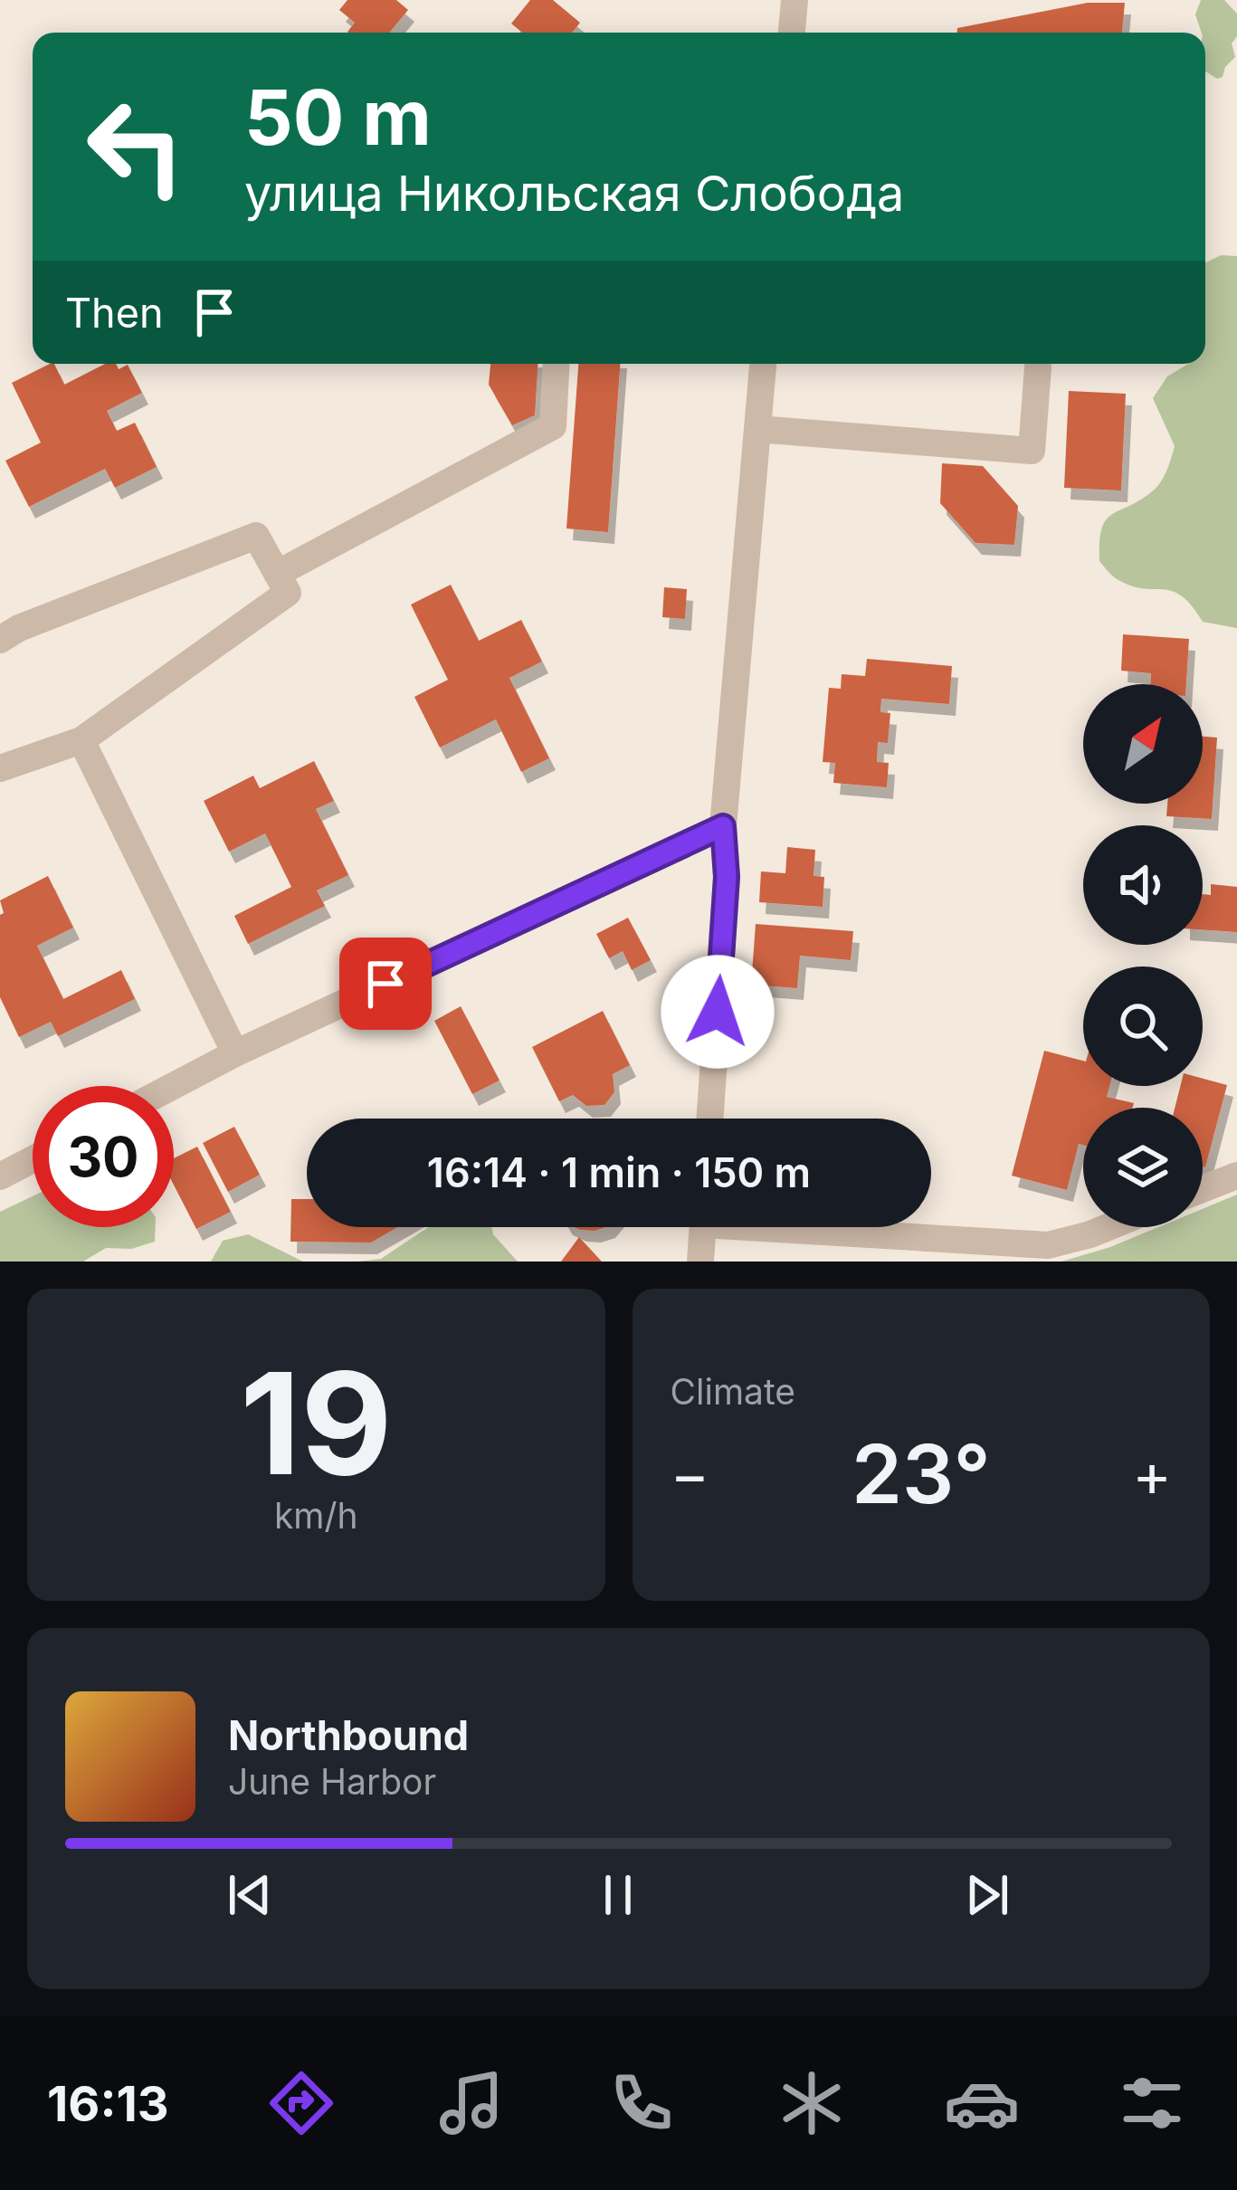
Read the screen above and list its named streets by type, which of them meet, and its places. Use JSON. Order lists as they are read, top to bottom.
{
  "north": "top right",
  "page": {
    "turn": ["50 m", "улица Никольская Слобода"],
    "then": "Then",
    "limit": "30",
    "trip": "16:14 · 1 min · 150 m",
    "tile": [
      ["19", "km/h"],
      "Climate"
    ],
    "heat": ["−", "23°", "+"],
    "song": ["Northbound", "June Harbor"],
    "tabs": "16:13"
  }
}
